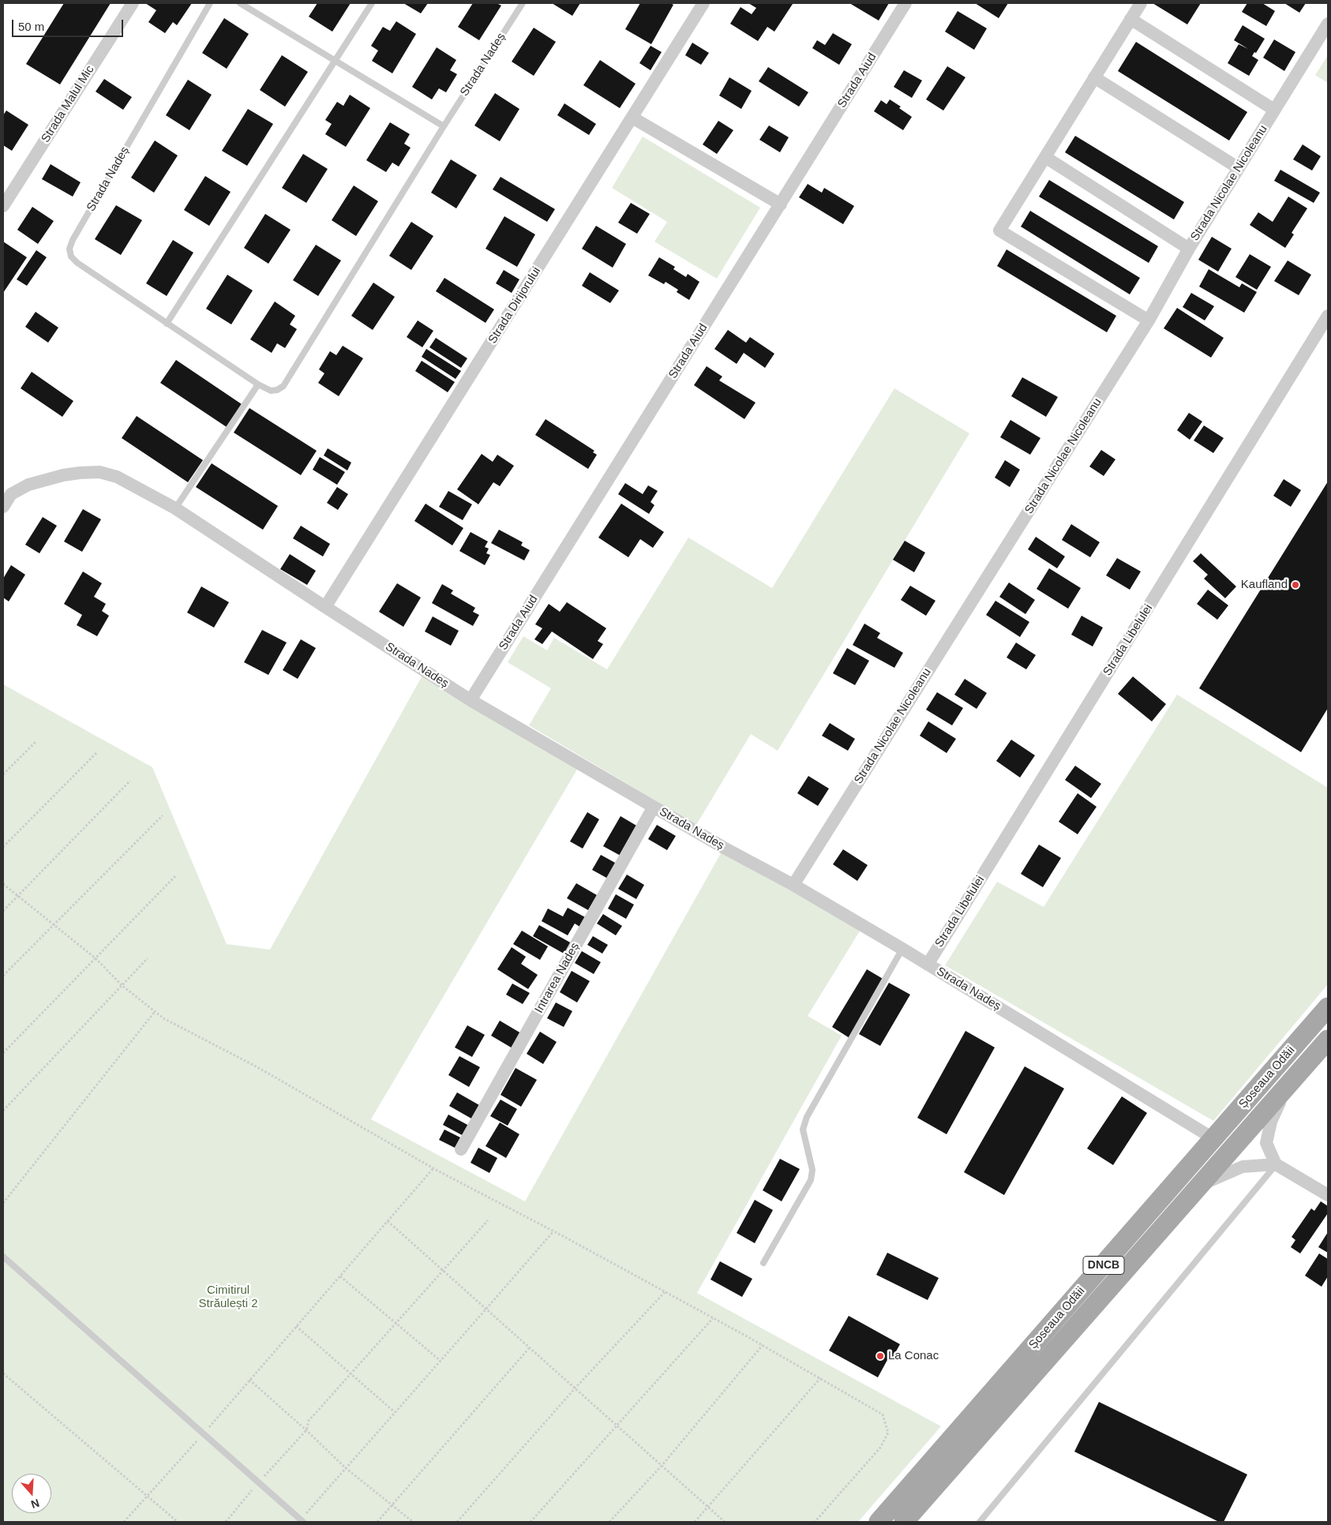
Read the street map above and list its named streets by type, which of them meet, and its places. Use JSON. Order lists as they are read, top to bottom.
{
  "streets": {
    "main road": ["Șoseaua Odăii", "DNCB"],
    "street": [
      "Strada Nadeș",
      "Strada Aiud",
      "Strada Malul Mic",
      "Strada Nicolae Nicoleanu",
      "Strada Dirijorului",
      "Strada Libelulei",
      "Intrarea Nadeș"
    ]
  },
  "crossings": [
    ["Strada Nadeș", "Strada Aiud"],
    ["Strada Nadeș", "Strada Nicolae Nicoleanu"],
    ["Strada Nadeș", "Strada Dirijorului"],
    ["Strada Nadeș", "Strada Libelulei"],
    ["Strada Nadeș", "Intrarea Nadeș"],
    ["Strada Nadeș", "Șoseaua Odăii"]
  ],
  "parks": ["Cimitirul Străulești 2"],
  "places": ["Kaufland", "La Conac"],
  "scale_bar": "50 m",
  "north": "bottom"
}
